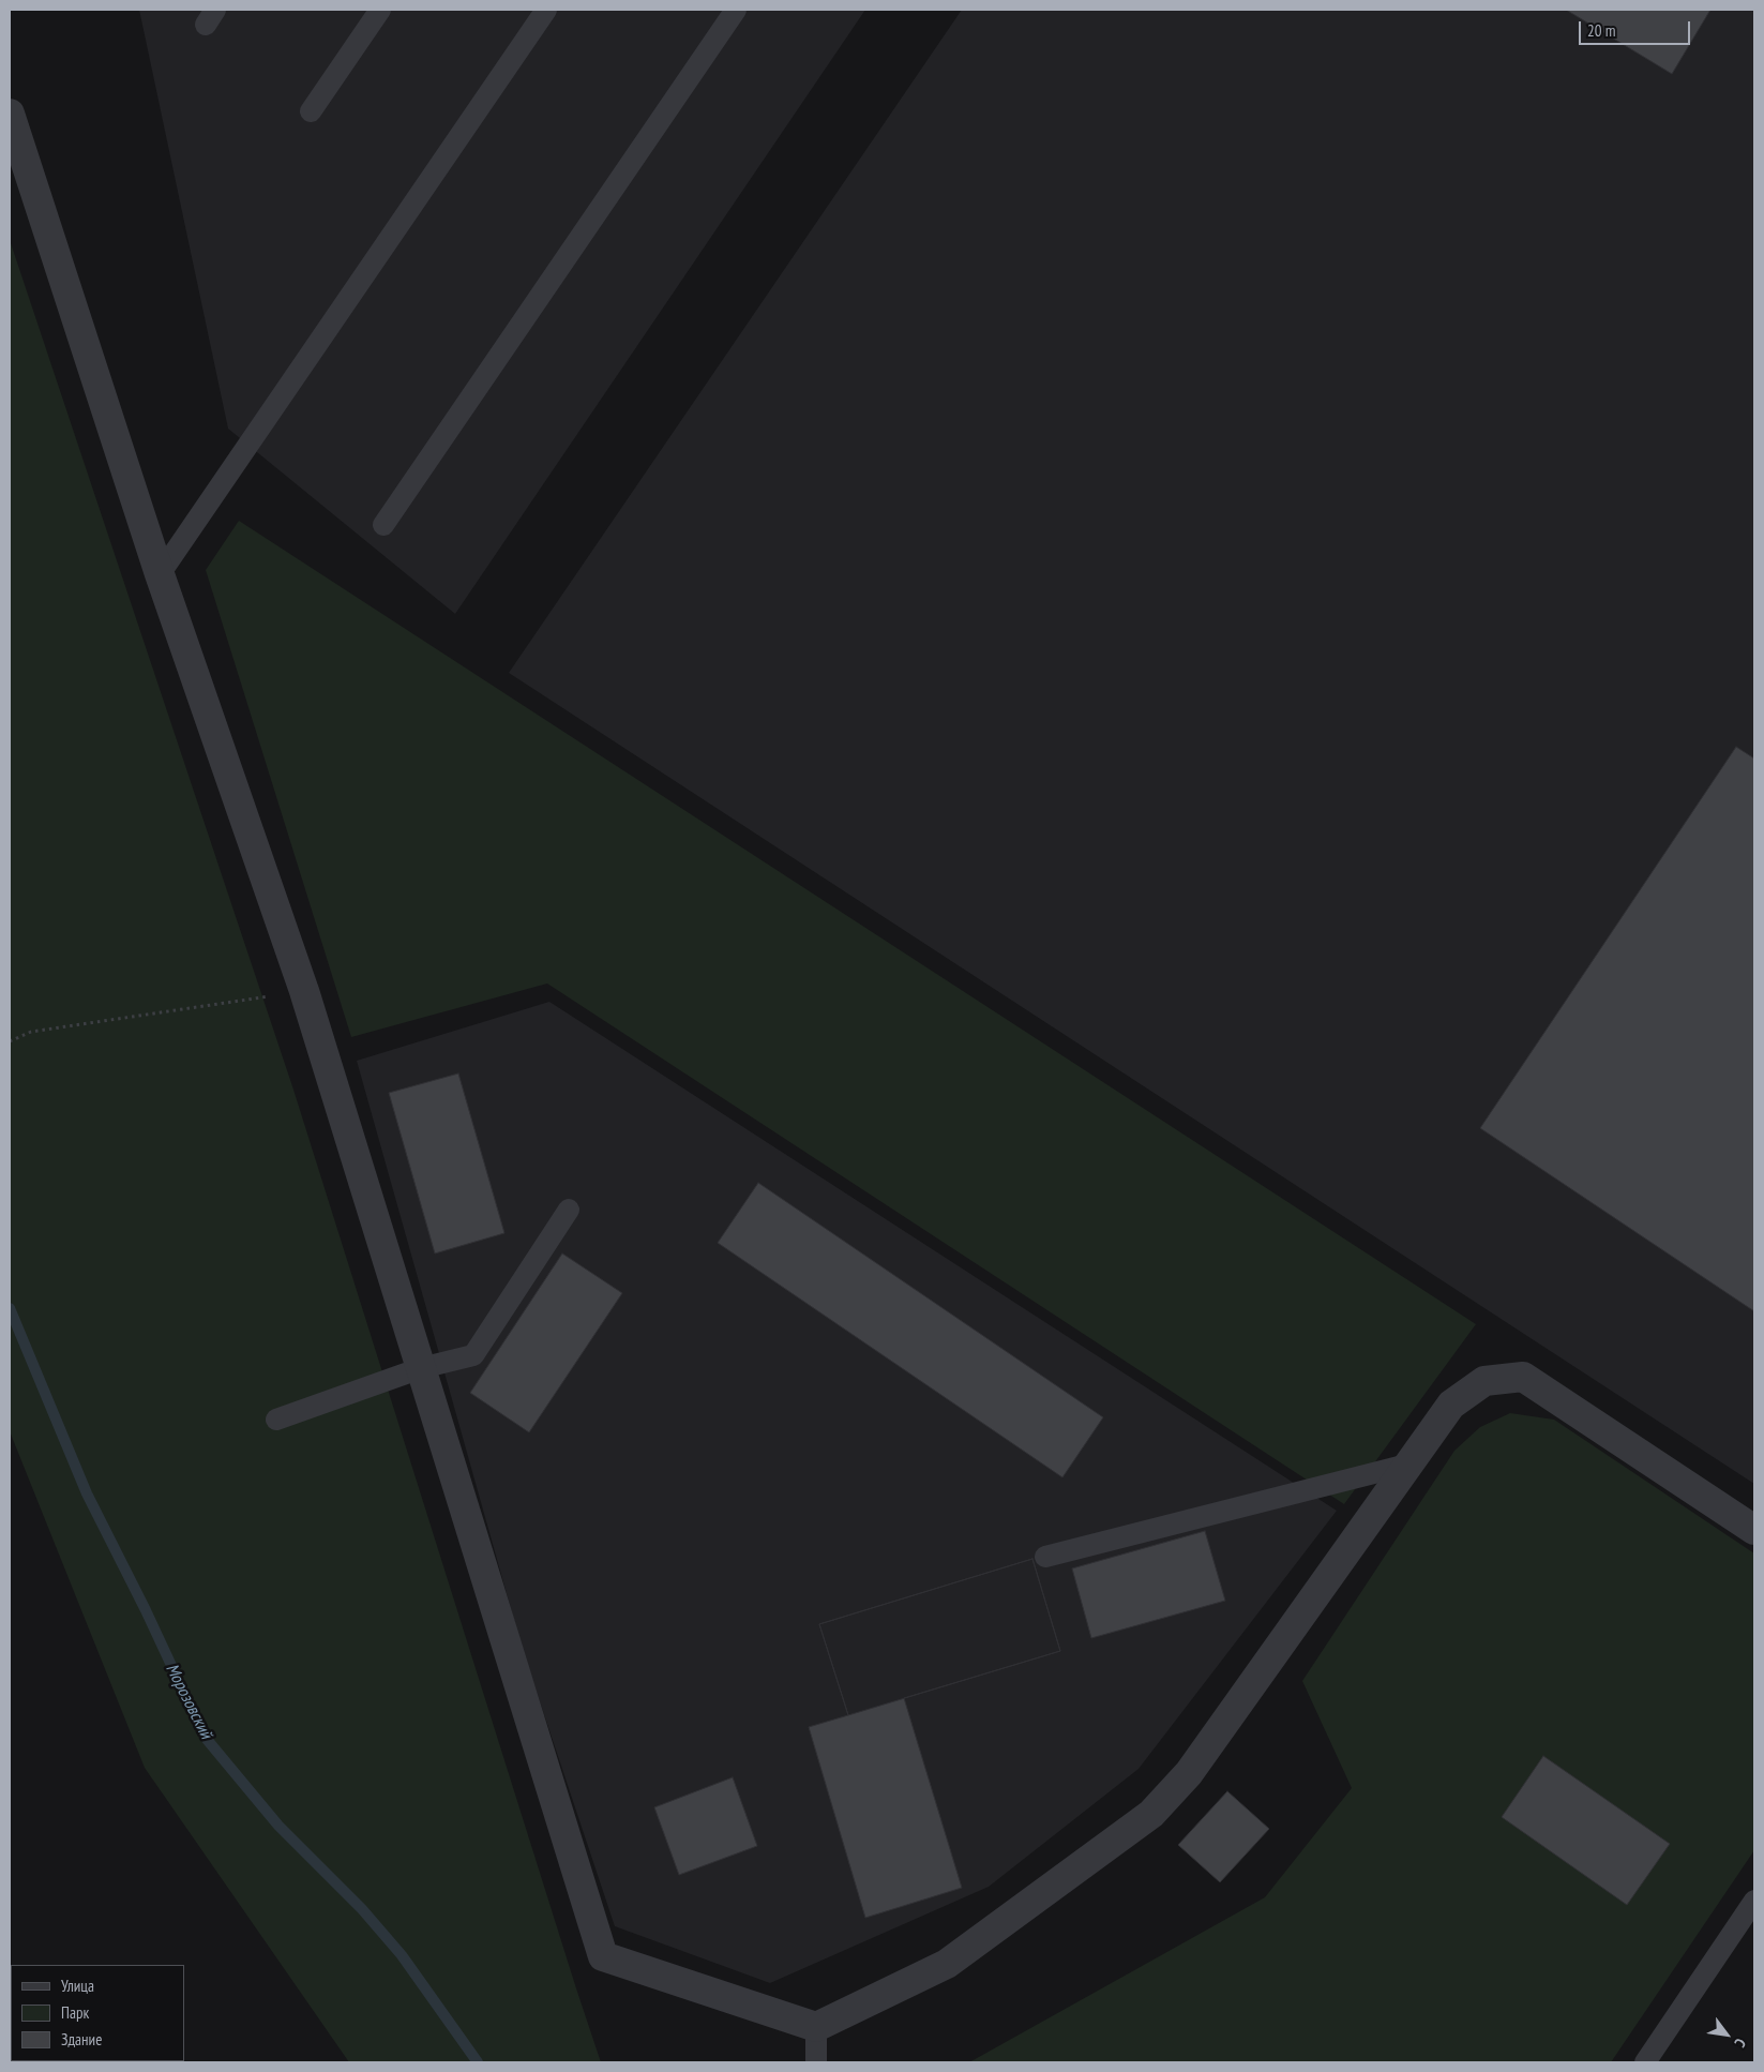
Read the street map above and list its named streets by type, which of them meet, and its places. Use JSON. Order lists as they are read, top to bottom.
{
  "water": ["Морозовский"],
  "legend": ["Улица", "Парк", "Здание"],
  "scale_bar": "20 m",
  "north": "bottom right"
}
